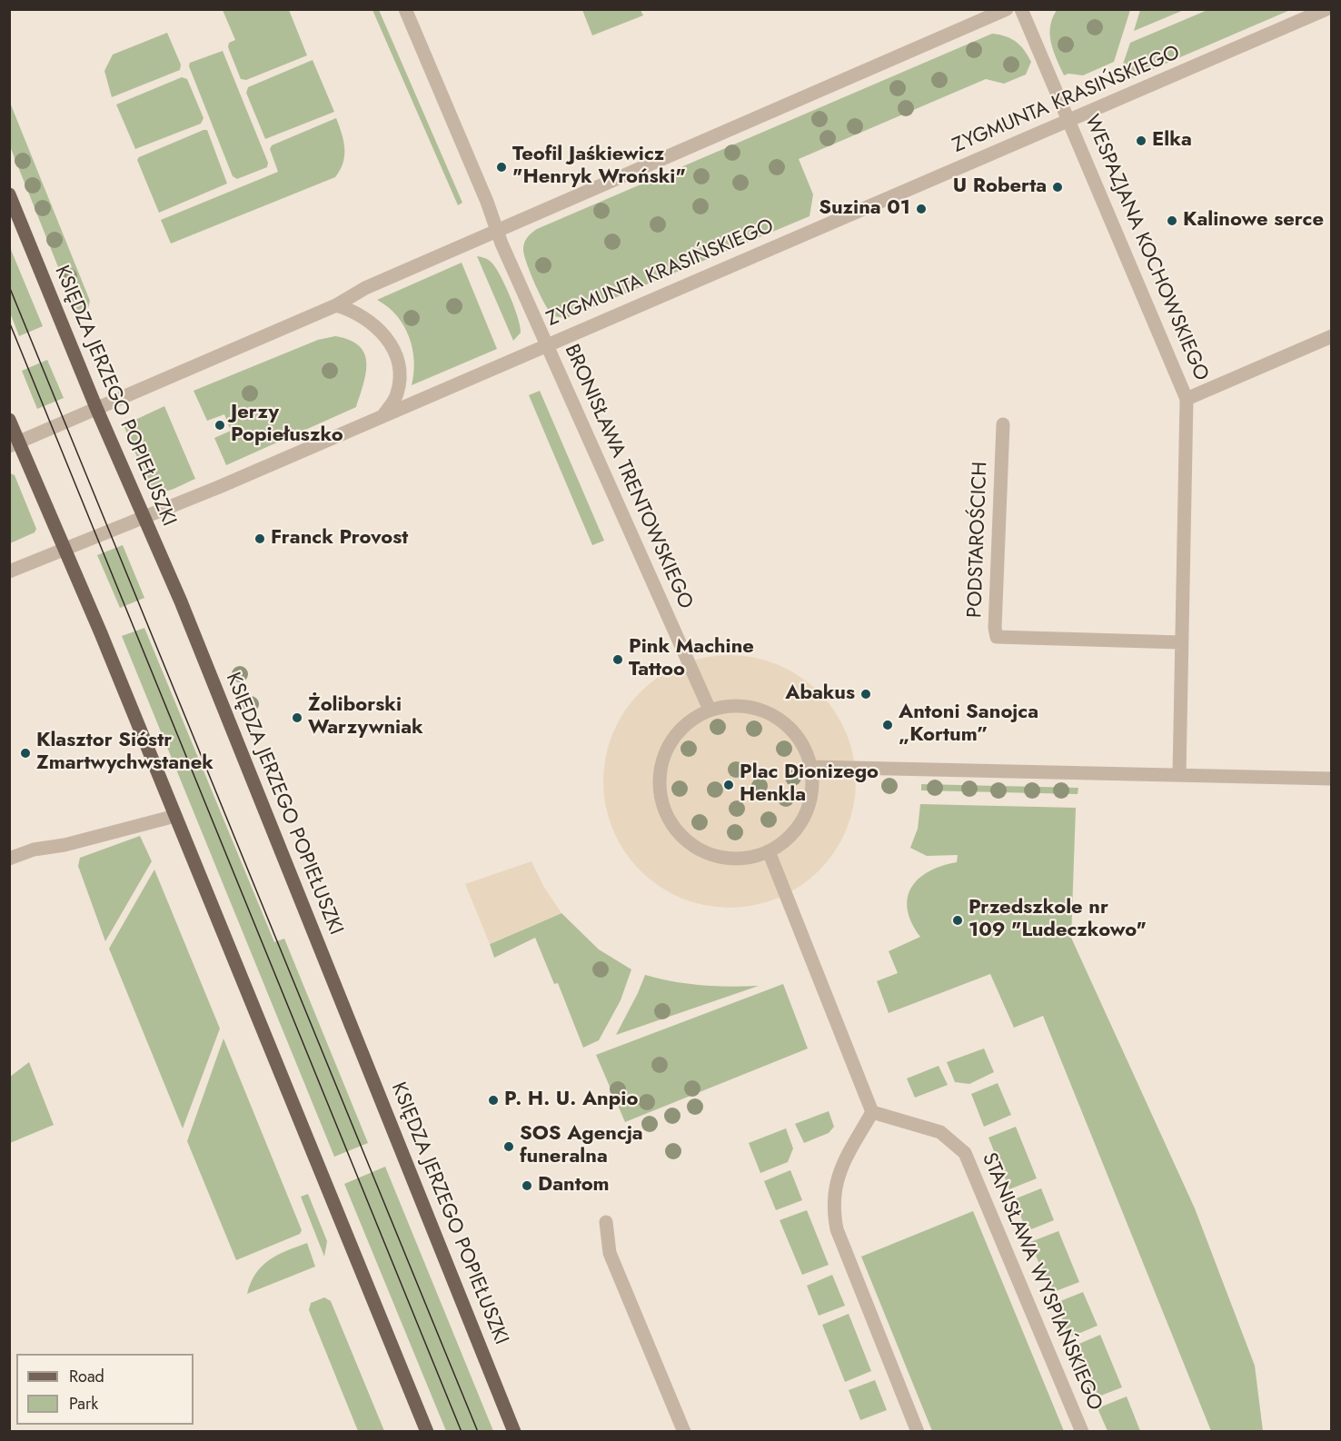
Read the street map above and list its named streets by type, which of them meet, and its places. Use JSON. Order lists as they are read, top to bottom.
{
  "streets": {
    "main road": ["KSIĘDZA JERZEGO POPIEŁUSZKI"],
    "street": [
      "ZYGMUNTA KRASIŃSKIEGO",
      "WESPAZJANA KOCHOWSKIEGO",
      "BRONISŁAWA TRENTOWSKIEGO",
      "PODSTAROŚCICH",
      "STANISŁAWA WYSPIAŃSKIEGO"
    ]
  },
  "crossings": [
    ["ZYGMUNTA KRASIŃSKIEGO", "WESPAZJANA KOCHOWSKIEGO"],
    ["ZYGMUNTA KRASIŃSKIEGO", "KSIĘDZA JERZEGO POPIEŁUSZKI"],
    ["ZYGMUNTA KRASIŃSKIEGO", "BRONISŁAWA TRENTOWSKIEGO"],
    ["WESPAZJANA KOCHOWSKIEGO", "PODSTAROŚCICH"]
  ],
  "places": [
    "Elka",
    "Teofil Jaśkiewicz \"Henryk Wroński\"",
    "U Roberta",
    "Suzina 01",
    "Kalinowe serce",
    "Jerzy Popiełuszko",
    "Franck Provost",
    "Pink Machine Tattoo",
    "Abakus",
    "Żoliborski Warzywniak",
    "Antoni Sanojca „Kortum”",
    "Klasztor Sióstr Zmartwychwstanek",
    "Plac Dionizego Henkla",
    "Przedszkole nr 109 \"Ludeczkowo\"",
    "P. H. U. Anpio",
    "SOS Agencja funeralna",
    "Dantom"
  ],
  "legend": ["Road", "Park"]
}
